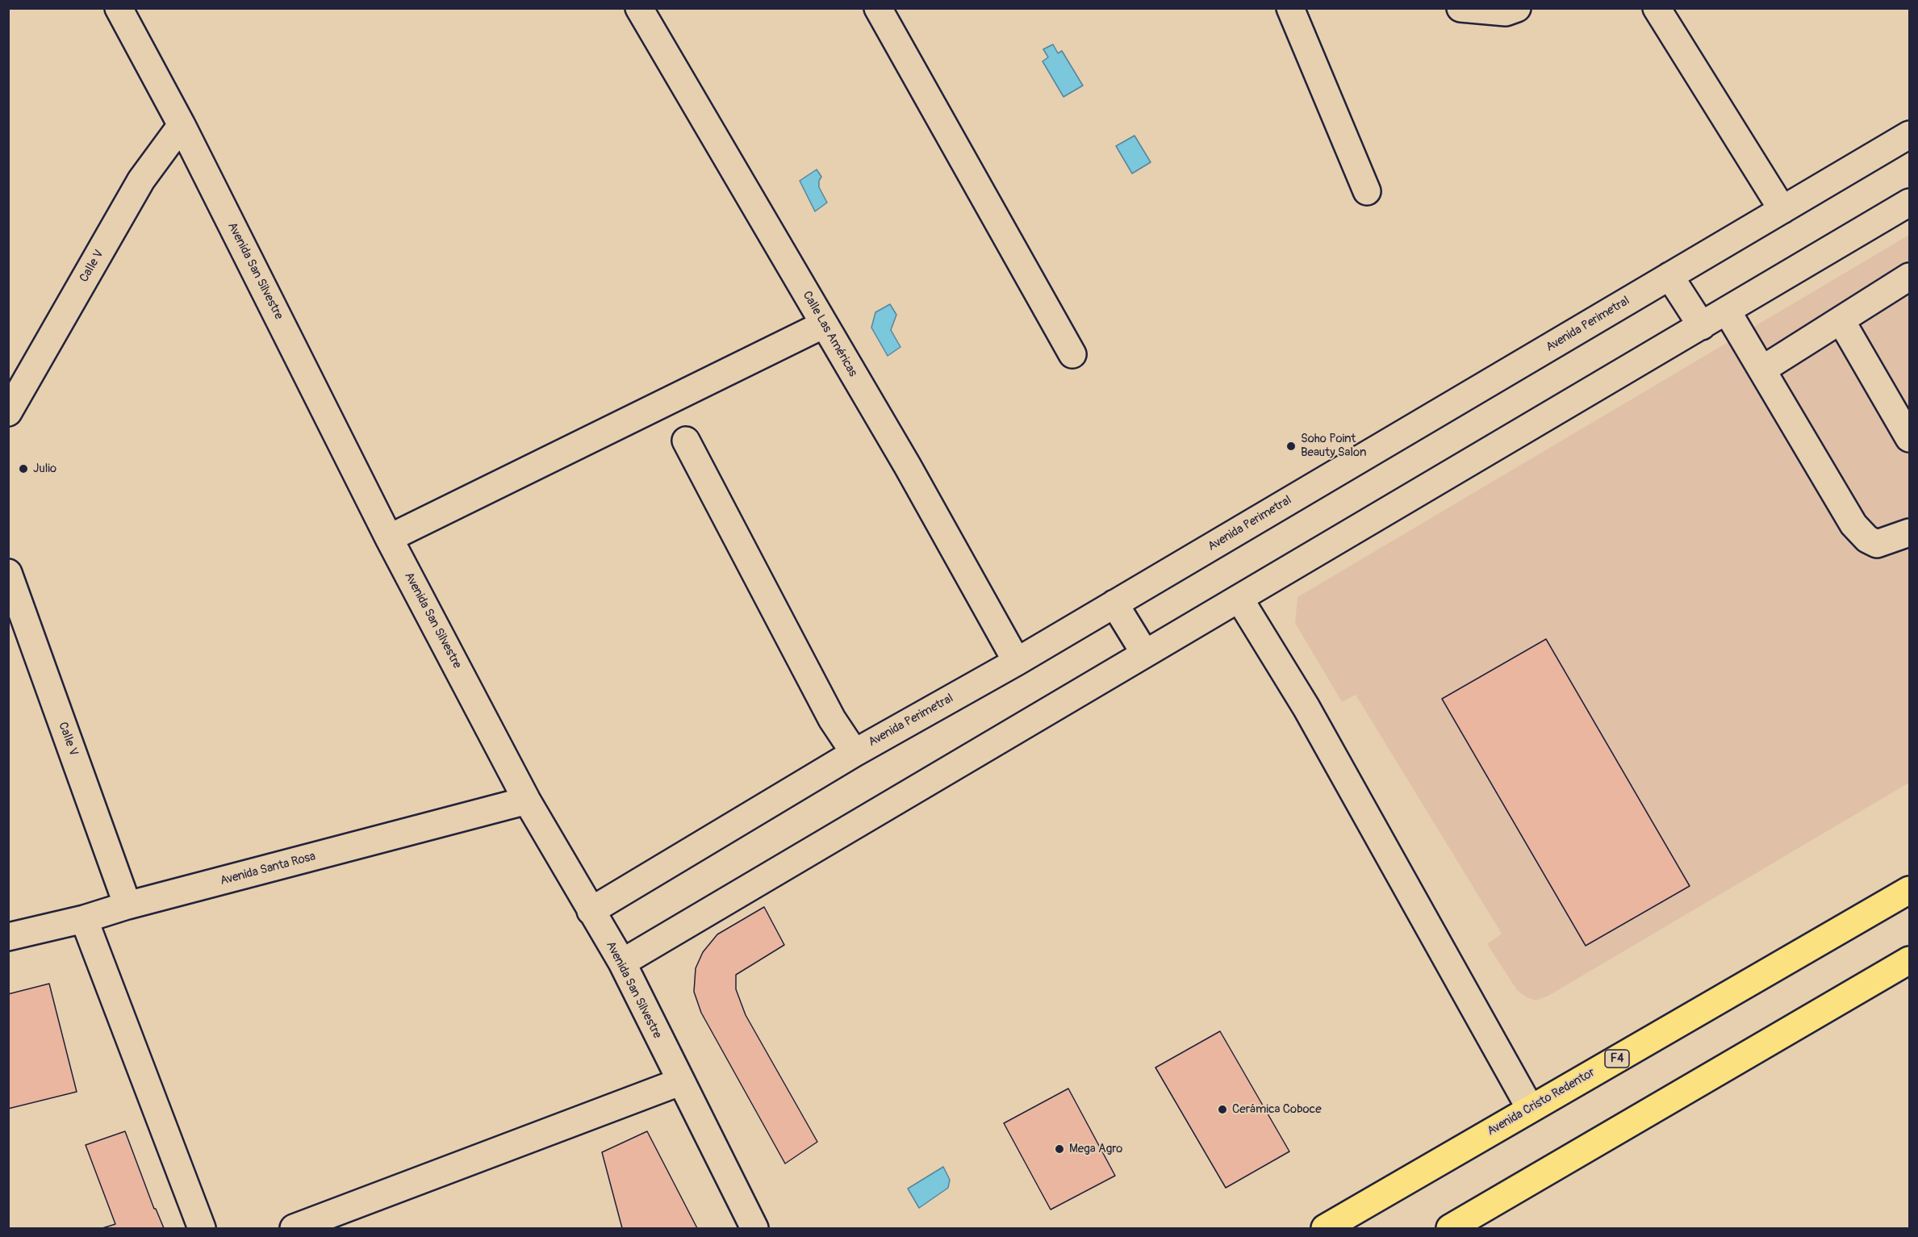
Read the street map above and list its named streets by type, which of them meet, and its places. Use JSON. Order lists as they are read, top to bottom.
{
  "streets": {
    "highway": ["F4", "Avenida Cristo Redentor"],
    "street": [
      "Calle V",
      "Avenida San Silvestre",
      "Avenida Perimetral",
      "Calle Las Américas",
      "Avenida Santa Rosa"
    ]
  },
  "crossings": [
    ["Calle V", "Avenida San Silvestre"],
    ["Calle V", "Avenida Santa Rosa"],
    ["Avenida San Silvestre", "Avenida Perimetral"],
    ["Avenida San Silvestre", "Avenida Santa Rosa"],
    ["Avenida Perimetral", "Calle Las Américas"]
  ],
  "places": [
    "Soho Point Beauty Salon",
    "Julio",
    "Cerámica Coboce",
    "Mega Agro"
  ]
}
